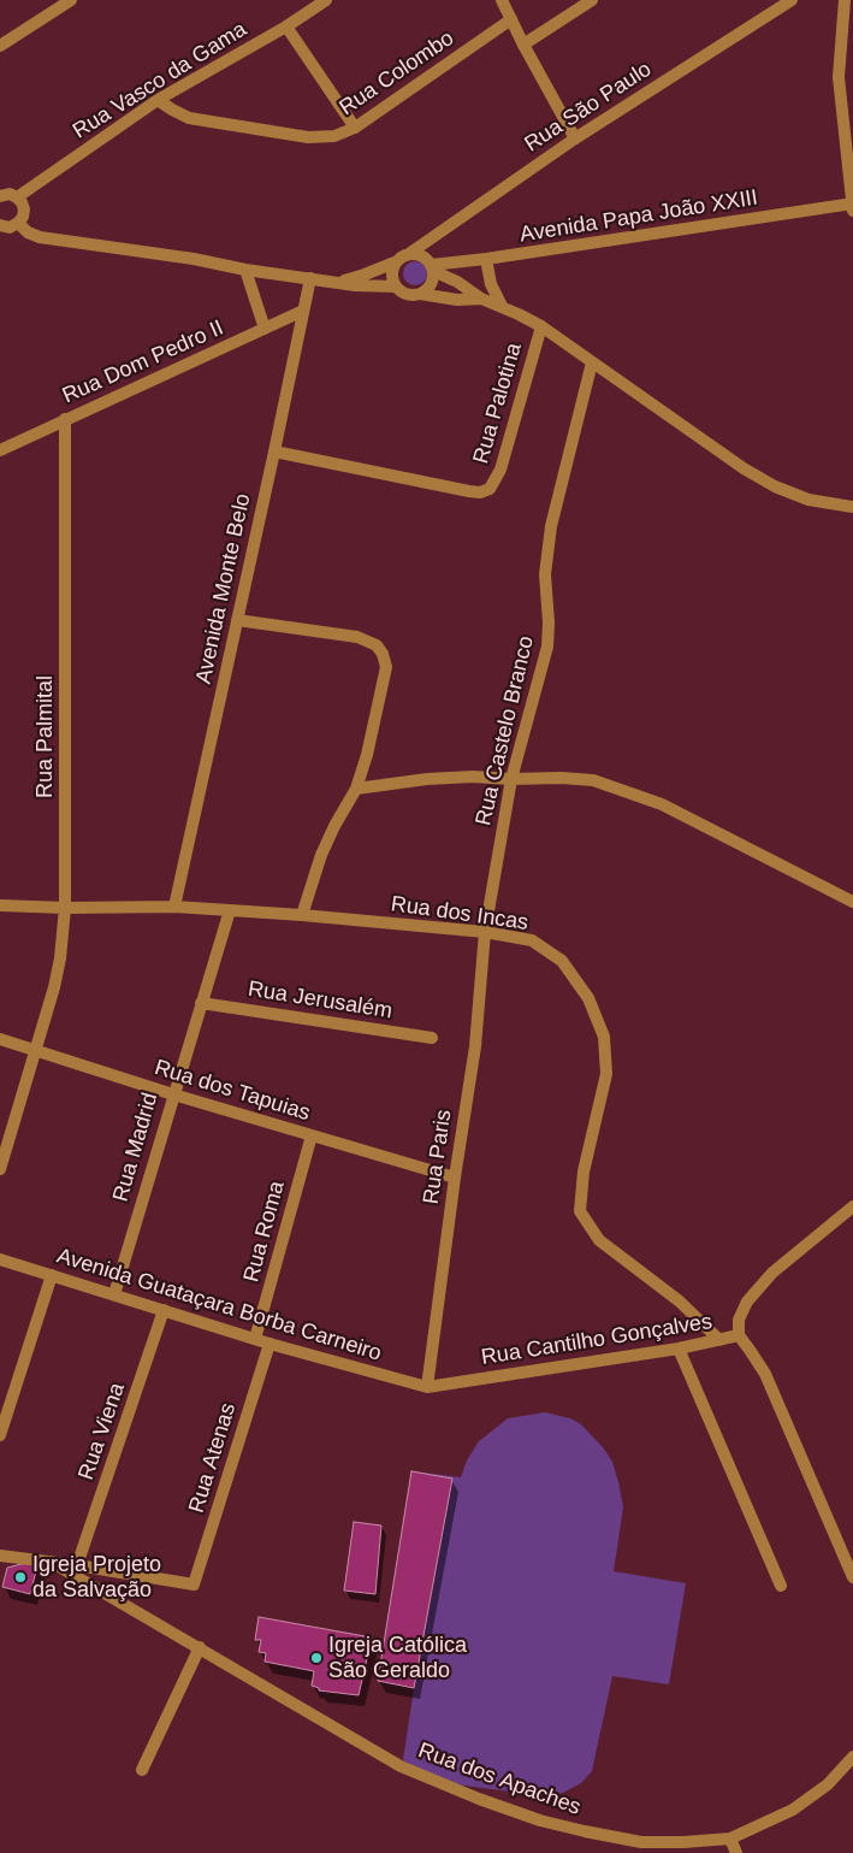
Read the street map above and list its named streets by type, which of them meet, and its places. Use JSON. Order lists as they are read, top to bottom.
{
  "streets": {
    "street": [
      "Rua Colombo",
      "Rua Vasco da Gama",
      "Rua São Paulo",
      "Avenida Papa João XXIII",
      "Rua Dom Pedro II",
      "Rua Palotina",
      "Avenida Monte Belo",
      "Rua Castelo Branco",
      "Rua Palmital",
      "Rua dos Incas",
      "Rua Jerusalém",
      "Rua dos Tapuias",
      "Rua Madrid",
      "Rua Paris",
      "Rua Roma",
      "Avenida Guataçara Borba Carneiro",
      "Rua Cantilho Gonçalves",
      "Rua Viena",
      "Rua Atenas",
      "Rua dos Apaches"
    ]
  },
  "crossings": [
    ["Rua Colombo", "Rua Vasco da Gama"],
    ["Rua São Paulo", "Avenida Papa João XXIII"],
    ["Rua Dom Pedro II", "Avenida Monte Belo"],
    ["Rua Dom Pedro II", "Rua Palmital"],
    ["Rua Palotina", "Avenida Monte Belo"],
    ["Avenida Monte Belo", "Rua dos Incas"],
    ["Rua Castelo Branco", "Rua dos Incas"],
    ["Rua Castelo Branco", "Rua Paris"],
    ["Rua Palmital", "Rua dos Incas"],
    ["Rua Palmital", "Rua dos Tapuias"],
    ["Rua dos Incas", "Rua Madrid"],
    ["Rua dos Incas", "Rua Paris"],
    ["Rua dos Incas", "Rua Cantilho Gonçalves"],
    ["Rua Jerusalém", "Rua Madrid"],
    ["Rua dos Tapuias", "Rua Madrid"],
    ["Rua dos Tapuias", "Rua Paris"],
    ["Rua dos Tapuias", "Rua Roma"],
    ["Rua Madrid", "Avenida Guataçara Borba Carneiro"],
    ["Rua Paris", "Avenida Guataçara Borba Carneiro"],
    ["Rua Paris", "Rua Cantilho Gonçalves"],
    ["Rua Roma", "Avenida Guataçara Borba Carneiro"],
    ["Avenida Guataçara Borba Carneiro", "Rua Cantilho Gonçalves"],
    ["Avenida Guataçara Borba Carneiro", "Rua Viena"],
    ["Avenida Guataçara Borba Carneiro", "Rua Atenas"],
    ["Rua Viena", "Rua Atenas"]
  ],
  "places": ["Igreja Projeto da Salvação", "Igreja Católica São Geraldo"]
}
